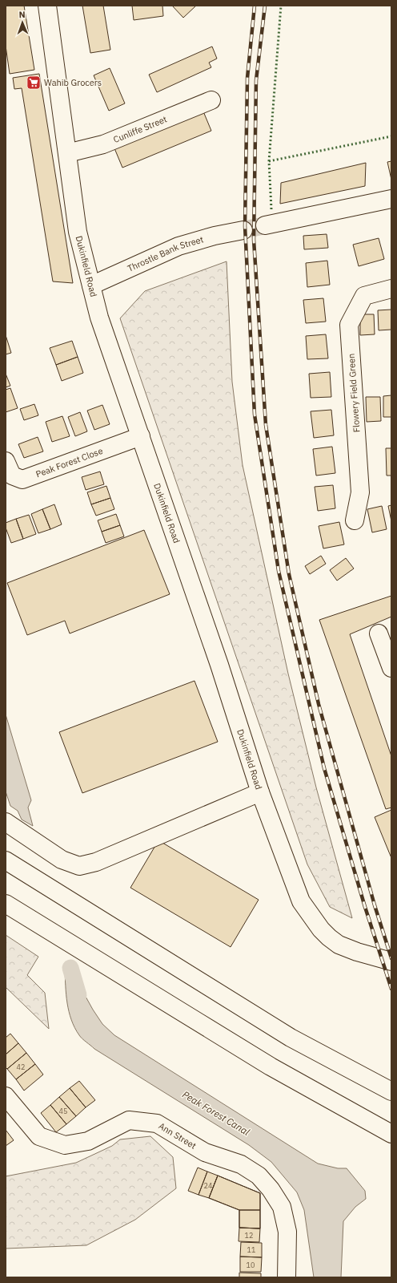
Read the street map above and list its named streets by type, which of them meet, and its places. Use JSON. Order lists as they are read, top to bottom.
{
  "streets": {
    "main road": [
      "Cunliffe Street",
      "Throstle Bank Street",
      "Dukinfield Road",
      "Flowery Field Green",
      "Peak Forest Close",
      "Ann Street"
    ]
  },
  "crossings": [
    ["Cunliffe Street", "Dukinfield Road"],
    ["Throstle Bank Street", "Dukinfield Road"],
    ["Dukinfield Road", "Peak Forest Close"]
  ],
  "water": ["Peak Forest Canal"],
  "places": {
    "supermarket": ["Wahib Grocers"]
  },
  "house_numbers": [
    "42",
    "45",
    "24",
    "12",
    "11",
    "10"
  ],
  "north": "top"
}
